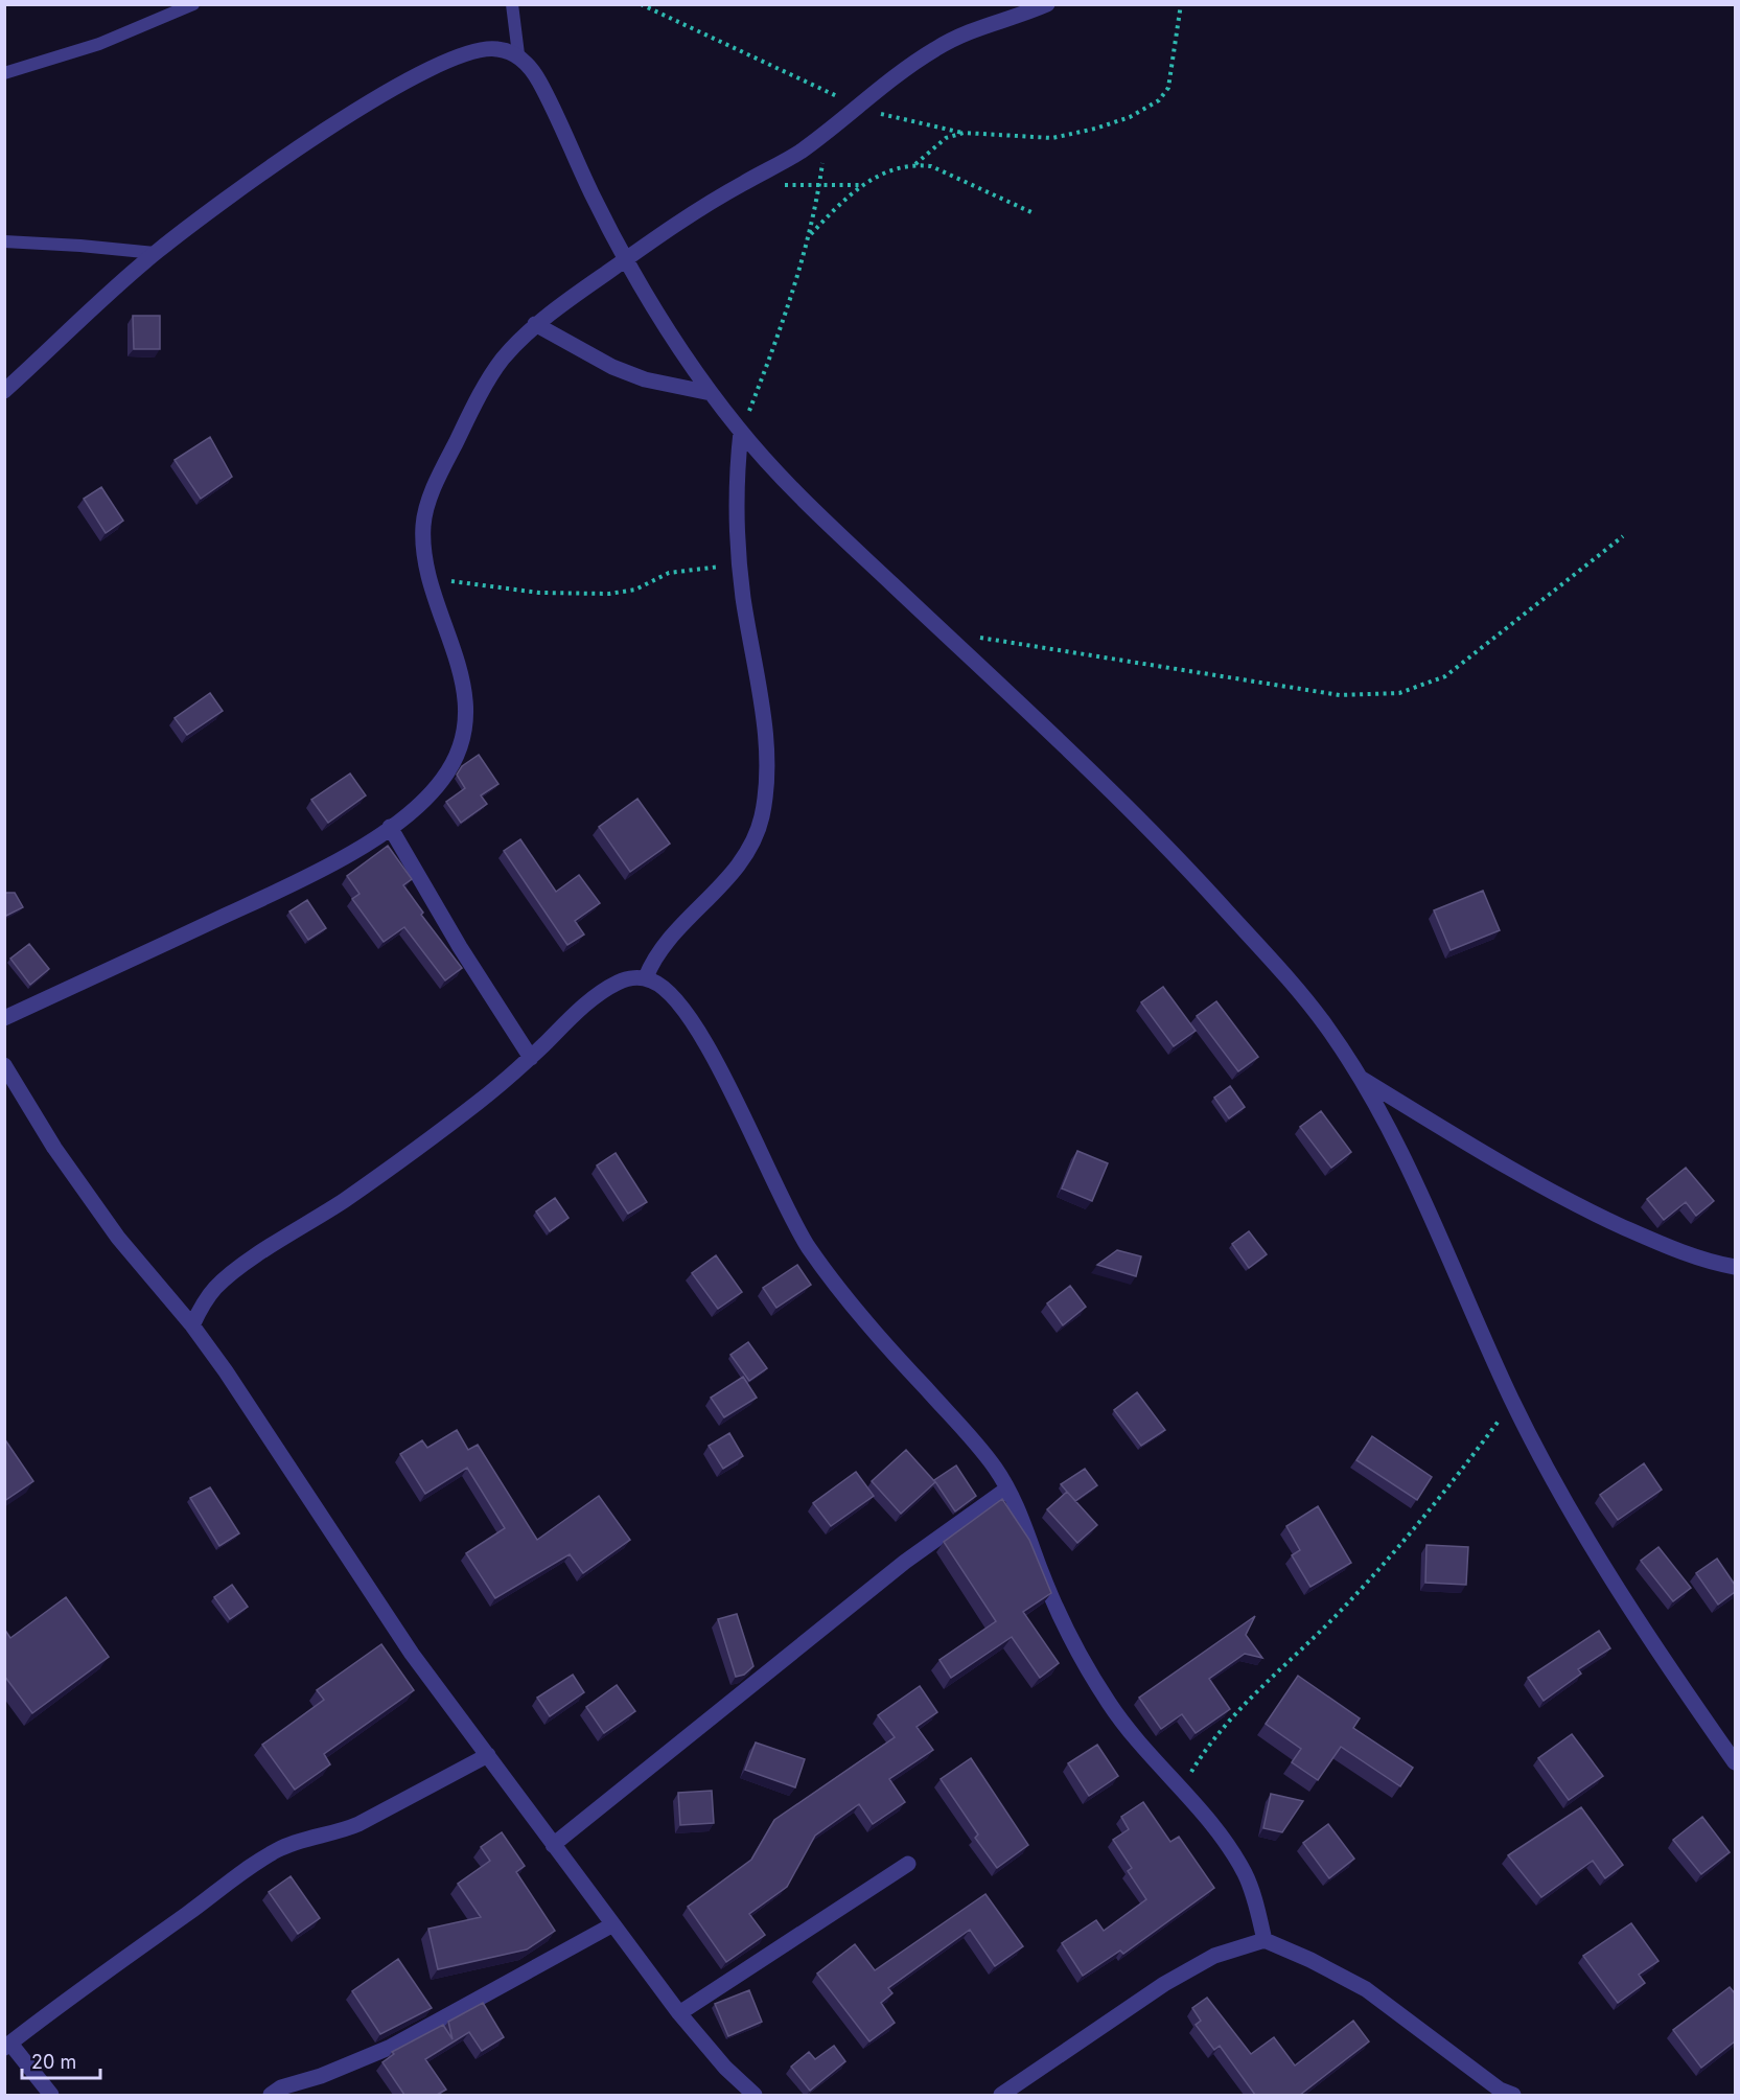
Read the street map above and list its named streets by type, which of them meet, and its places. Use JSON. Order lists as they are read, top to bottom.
{
  "scale_bar": "20 m"
}
